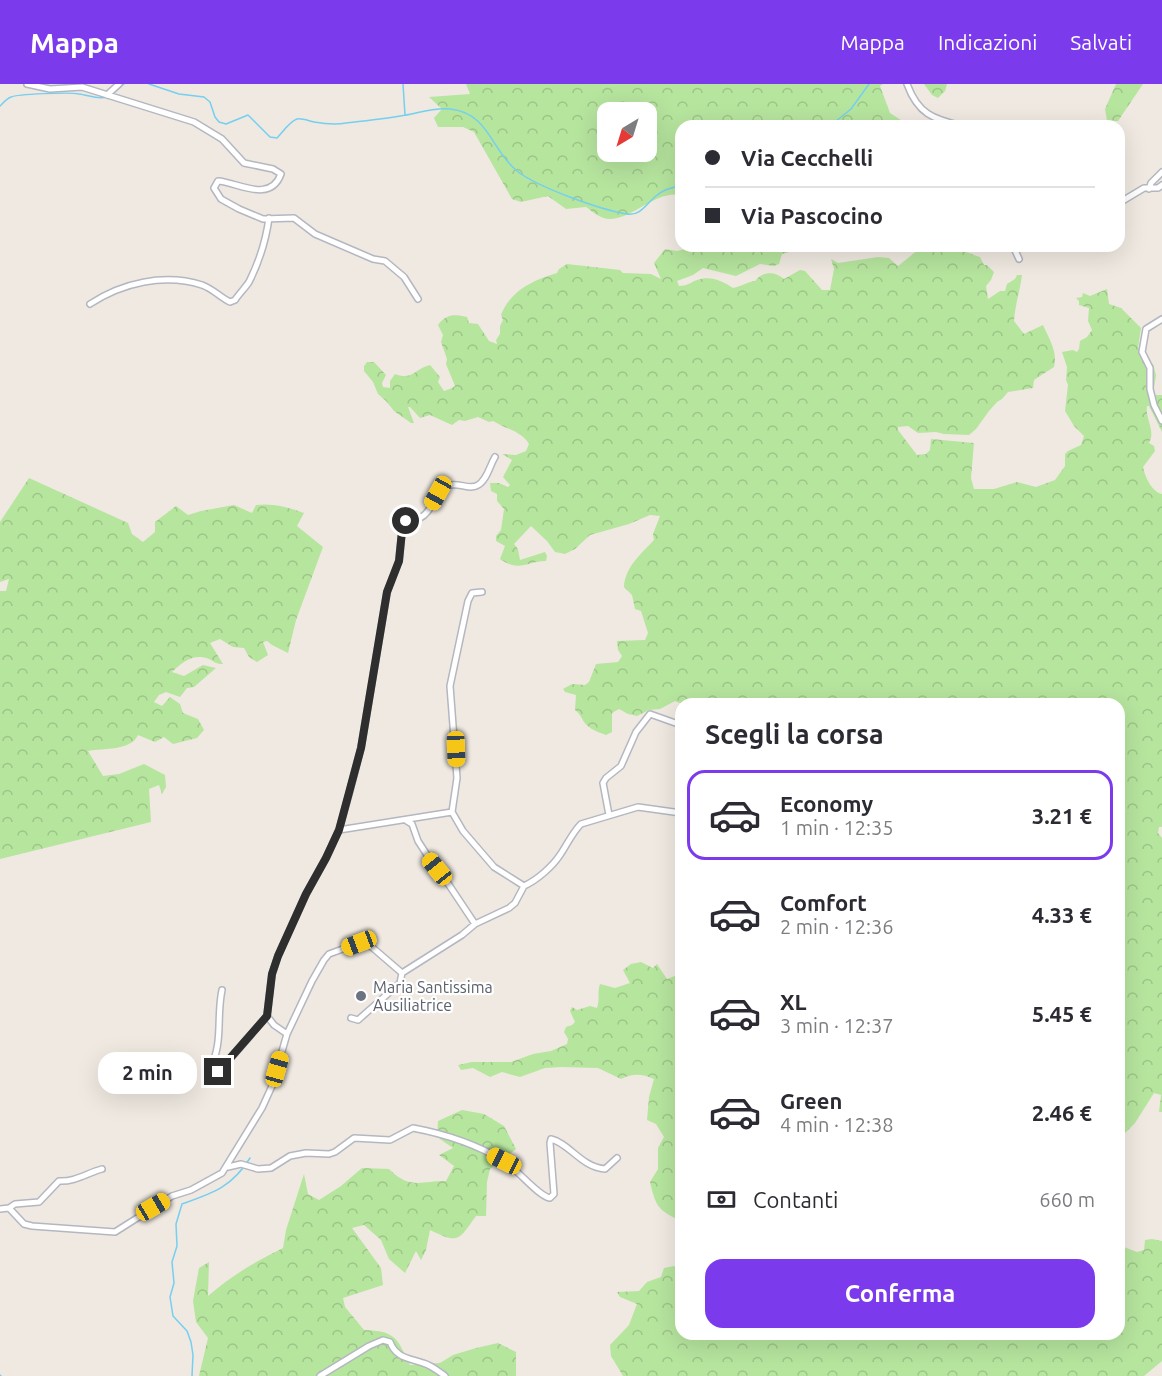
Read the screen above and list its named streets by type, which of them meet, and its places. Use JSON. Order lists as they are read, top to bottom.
{
  "places": ["Maria Santissima Ausiliatrice"],
  "north": "bottom left",
  "page": {
    "header": "Mappa",
    "nav": ["Mappa", "Indicazioni", "Salvati"],
    "banner": ["Via Cecchelli", "Via Pascocino"],
    "heading": "Scegli la corsa",
    "list": [
      {
        "name": "Economy",
        "note": "1 min · 12:35",
        "value": "3.21 €"
      },
      {
        "name": "Comfort",
        "note": "2 min · 12:36",
        "value": "4.33 €"
      },
      {
        "name": "XL",
        "note": "3 min · 12:37",
        "value": "5.45 €"
      },
      {
        "name": "Green",
        "note": "4 min · 12:38",
        "value": "2.46 €"
      }
    ],
    "bubble": "2 min",
    "pay": ["Contanti", "660 m"],
    "buttons": "Conferma"
  }
}
